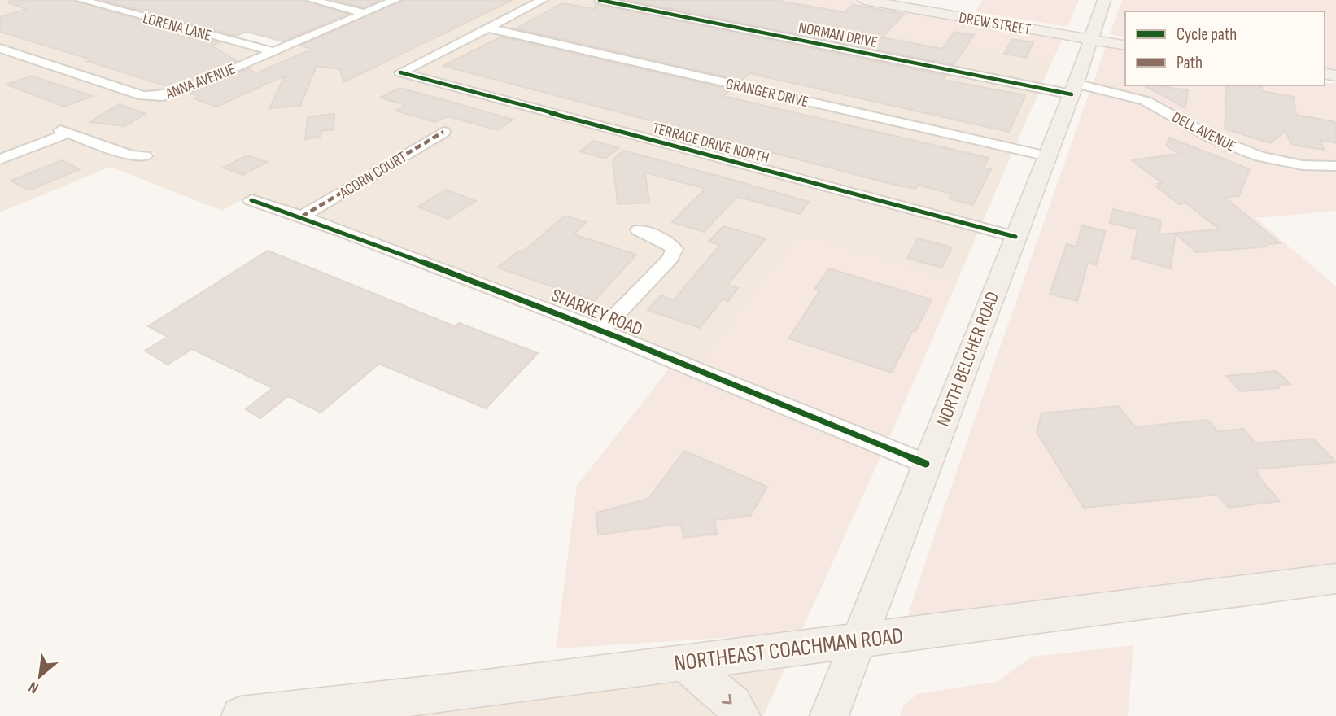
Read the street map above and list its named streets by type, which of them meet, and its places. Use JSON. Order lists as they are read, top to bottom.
{
  "streets": {
    "main road": ["DREW STREET", "NORTH BELCHER ROAD", "NORTHEAST COACHMAN ROAD"],
    "street": [
      "LORENA LANE",
      "NORMAN DRIVE",
      "ANNA AVENUE",
      "GRANGER DRIVE",
      "DELL AVENUE",
      "TERRACE DRIVE NORTH",
      "ACORN COURT",
      "SHARKEY ROAD"
    ]
  },
  "crossings": [
    ["DREW STREET", "NORTH BELCHER ROAD"],
    ["LORENA LANE", "ANNA AVENUE"],
    ["NORMAN DRIVE", "DELL AVENUE"],
    ["NORMAN DRIVE", "NORTH BELCHER ROAD"],
    ["GRANGER DRIVE", "TERRACE DRIVE NORTH"],
    ["GRANGER DRIVE", "NORTH BELCHER ROAD"],
    ["DELL AVENUE", "NORTH BELCHER ROAD"],
    ["TERRACE DRIVE NORTH", "NORTH BELCHER ROAD"],
    ["ACORN COURT", "SHARKEY ROAD"],
    ["SHARKEY ROAD", "NORTH BELCHER ROAD"],
    ["NORTH BELCHER ROAD", "NORTHEAST COACHMAN ROAD"]
  ],
  "legend": ["Cycle path", "Path"],
  "north": "bottom left"
}
